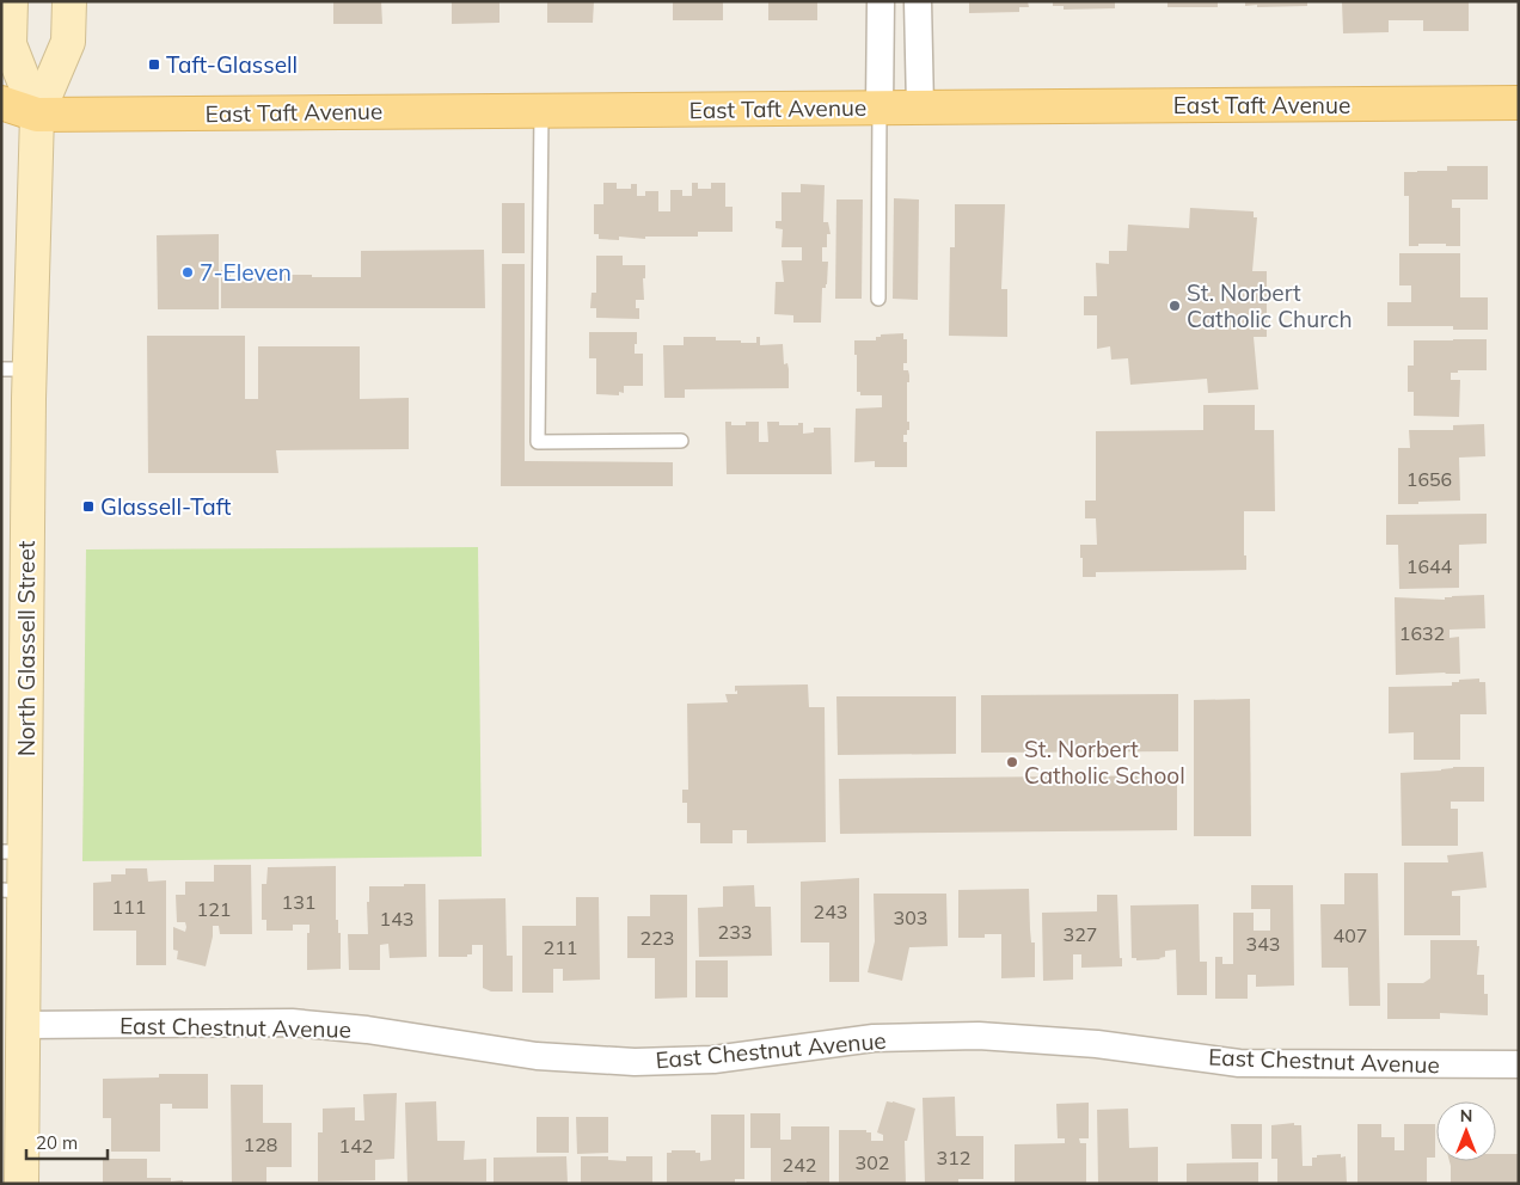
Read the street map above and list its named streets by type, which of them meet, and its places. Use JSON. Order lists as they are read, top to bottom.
{
  "streets": {
    "main road": ["East Taft Avenue", "North Glassell Street"],
    "street": ["East Chestnut Avenue"]
  },
  "crossings": [
    ["East Taft Avenue", "North Glassell Street"],
    ["North Glassell Street", "East Chestnut Avenue"]
  ],
  "places": {
    "transit": ["Taft-Glassell", "Glassell-Taft"],
    "other": ["7-Eleven", "St. Norbert Catholic Church", "St. Norbert Catholic School"]
  },
  "house_numbers": [
    "1656",
    "1644",
    "1632",
    "131",
    "111",
    "121",
    "243",
    "303",
    "143",
    "233",
    "327",
    "407",
    "223",
    "343",
    "211",
    "128",
    "142",
    "312",
    "302",
    "242"
  ],
  "scale_bar": "20 m",
  "north": "top"
}
